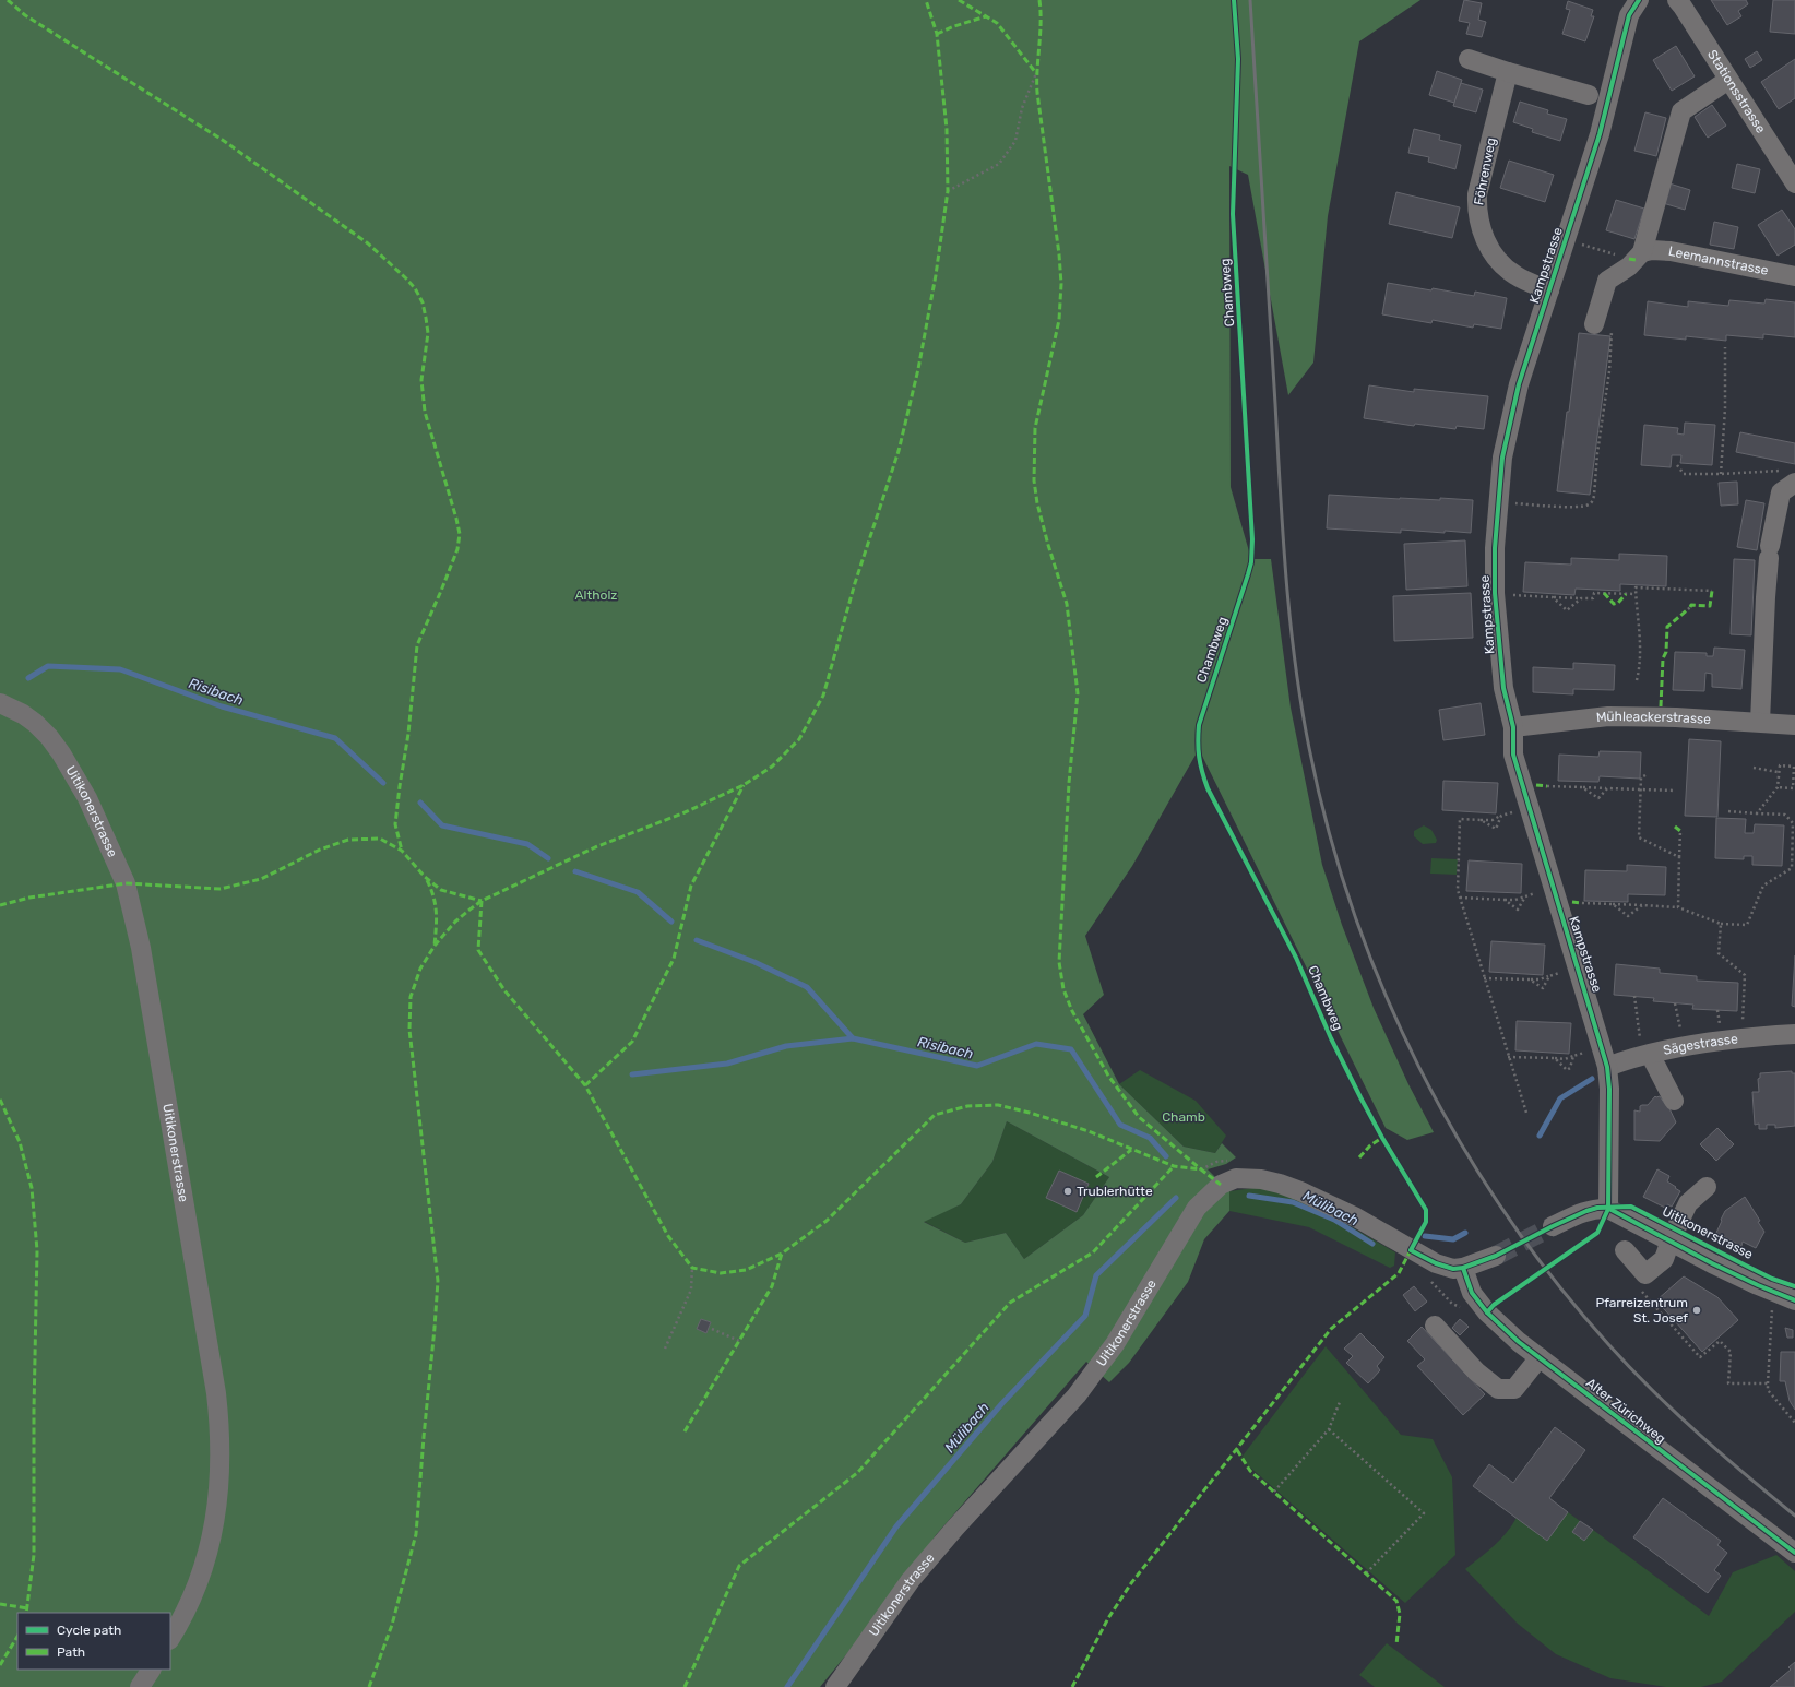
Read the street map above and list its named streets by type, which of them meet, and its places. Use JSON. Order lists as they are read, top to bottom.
{
  "streets": {
    "street": [
      "Stationsstrasse",
      "Föhrenweg",
      "Leemannstrasse",
      "Kampstrasse",
      "Mühleackerstrasse",
      "Uitikonerstrasse",
      "Sägestrasse",
      "Alter Zürichweg"
    ],
    "cycle path": ["Chambweg"]
  },
  "crossings": [
    ["Föhrenweg", "Kampstrasse"],
    ["Kampstrasse", "Mühleackerstrasse"],
    ["Kampstrasse", "Uitikonerstrasse"],
    ["Kampstrasse", "Sägestrasse"],
    ["Uitikonerstrasse", "Alter Zürichweg"]
  ],
  "water": ["Risibach", "Mülibach"],
  "parks": ["Altholz", "Chamb"],
  "places": ["Trublerhütte", "Pfarreizentrum St. Josef"],
  "legend": ["Cycle path", "Path"]
}
